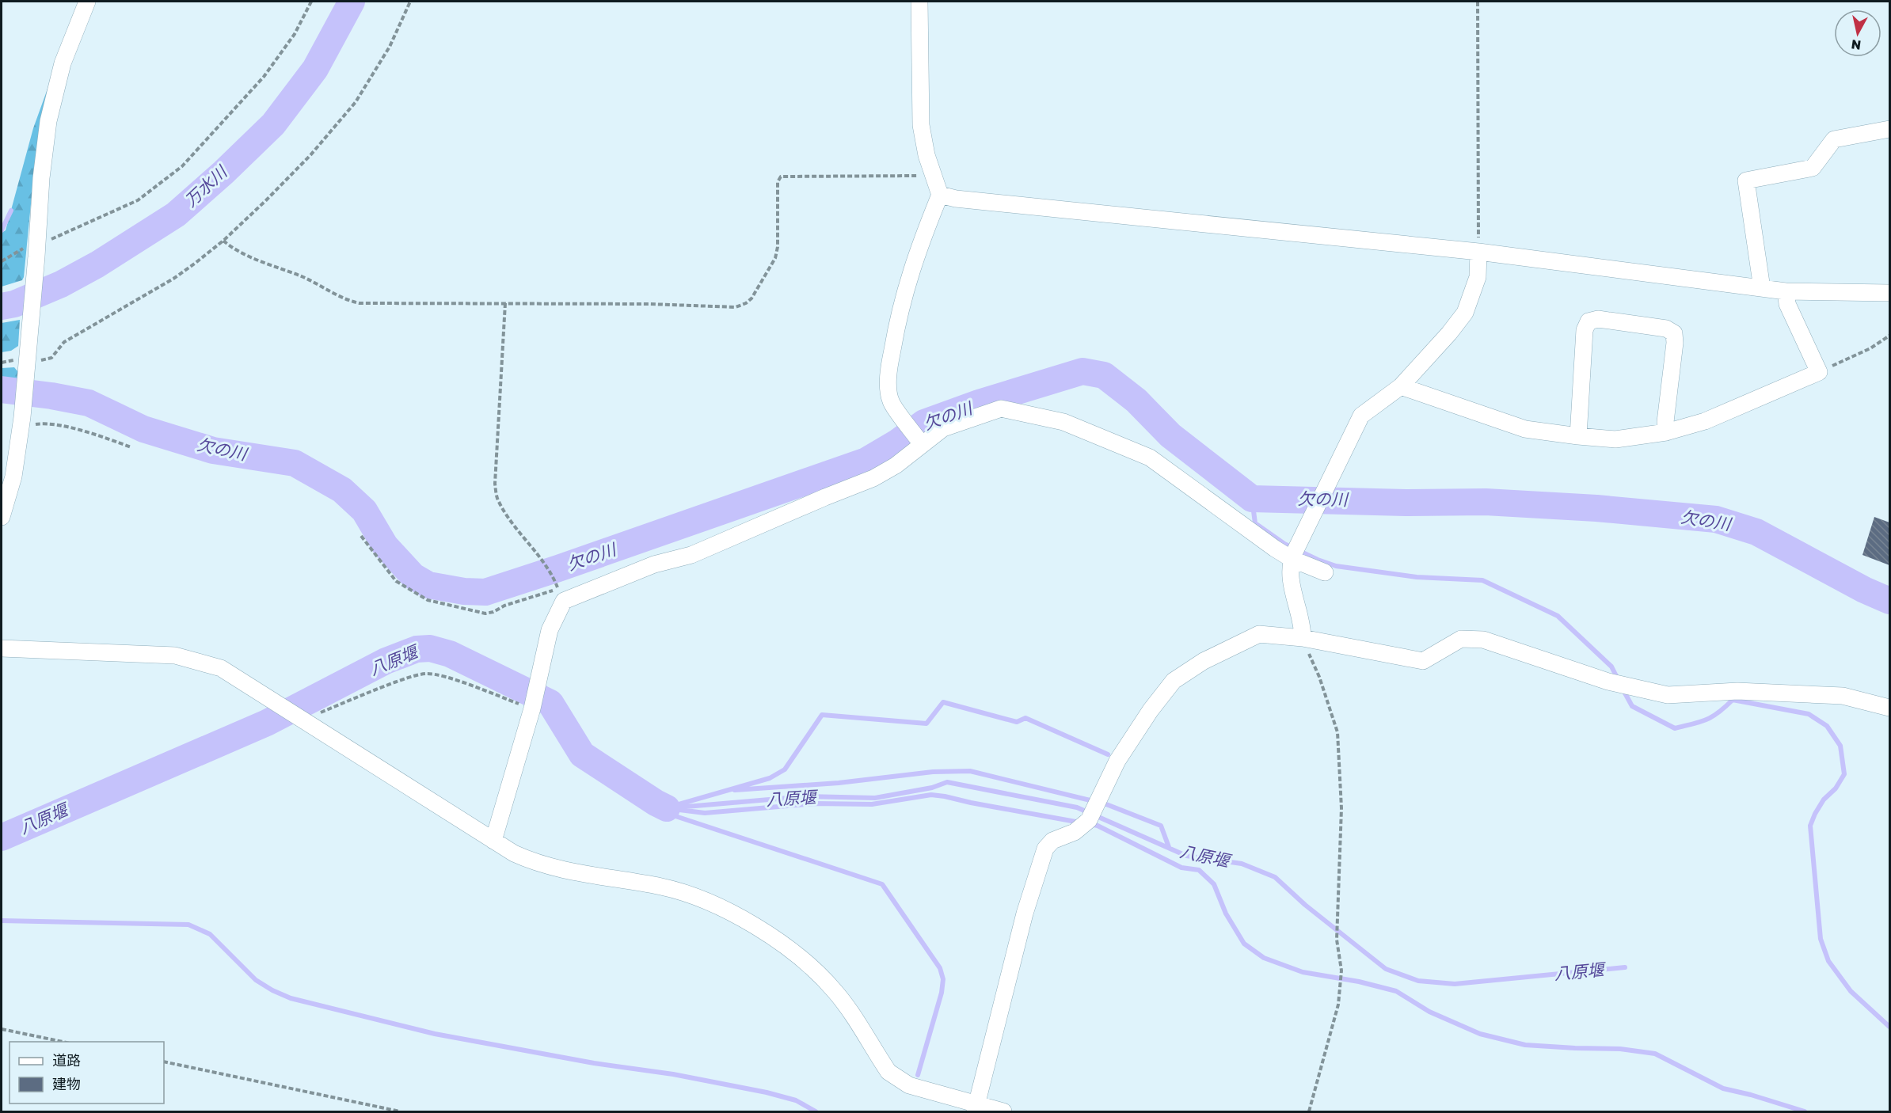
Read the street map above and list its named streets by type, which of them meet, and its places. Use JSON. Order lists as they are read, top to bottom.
{
  "water": ["万水川", "欠の川", "八原堰"],
  "legend": ["道路", "建物"],
  "north": "bottom"
}
